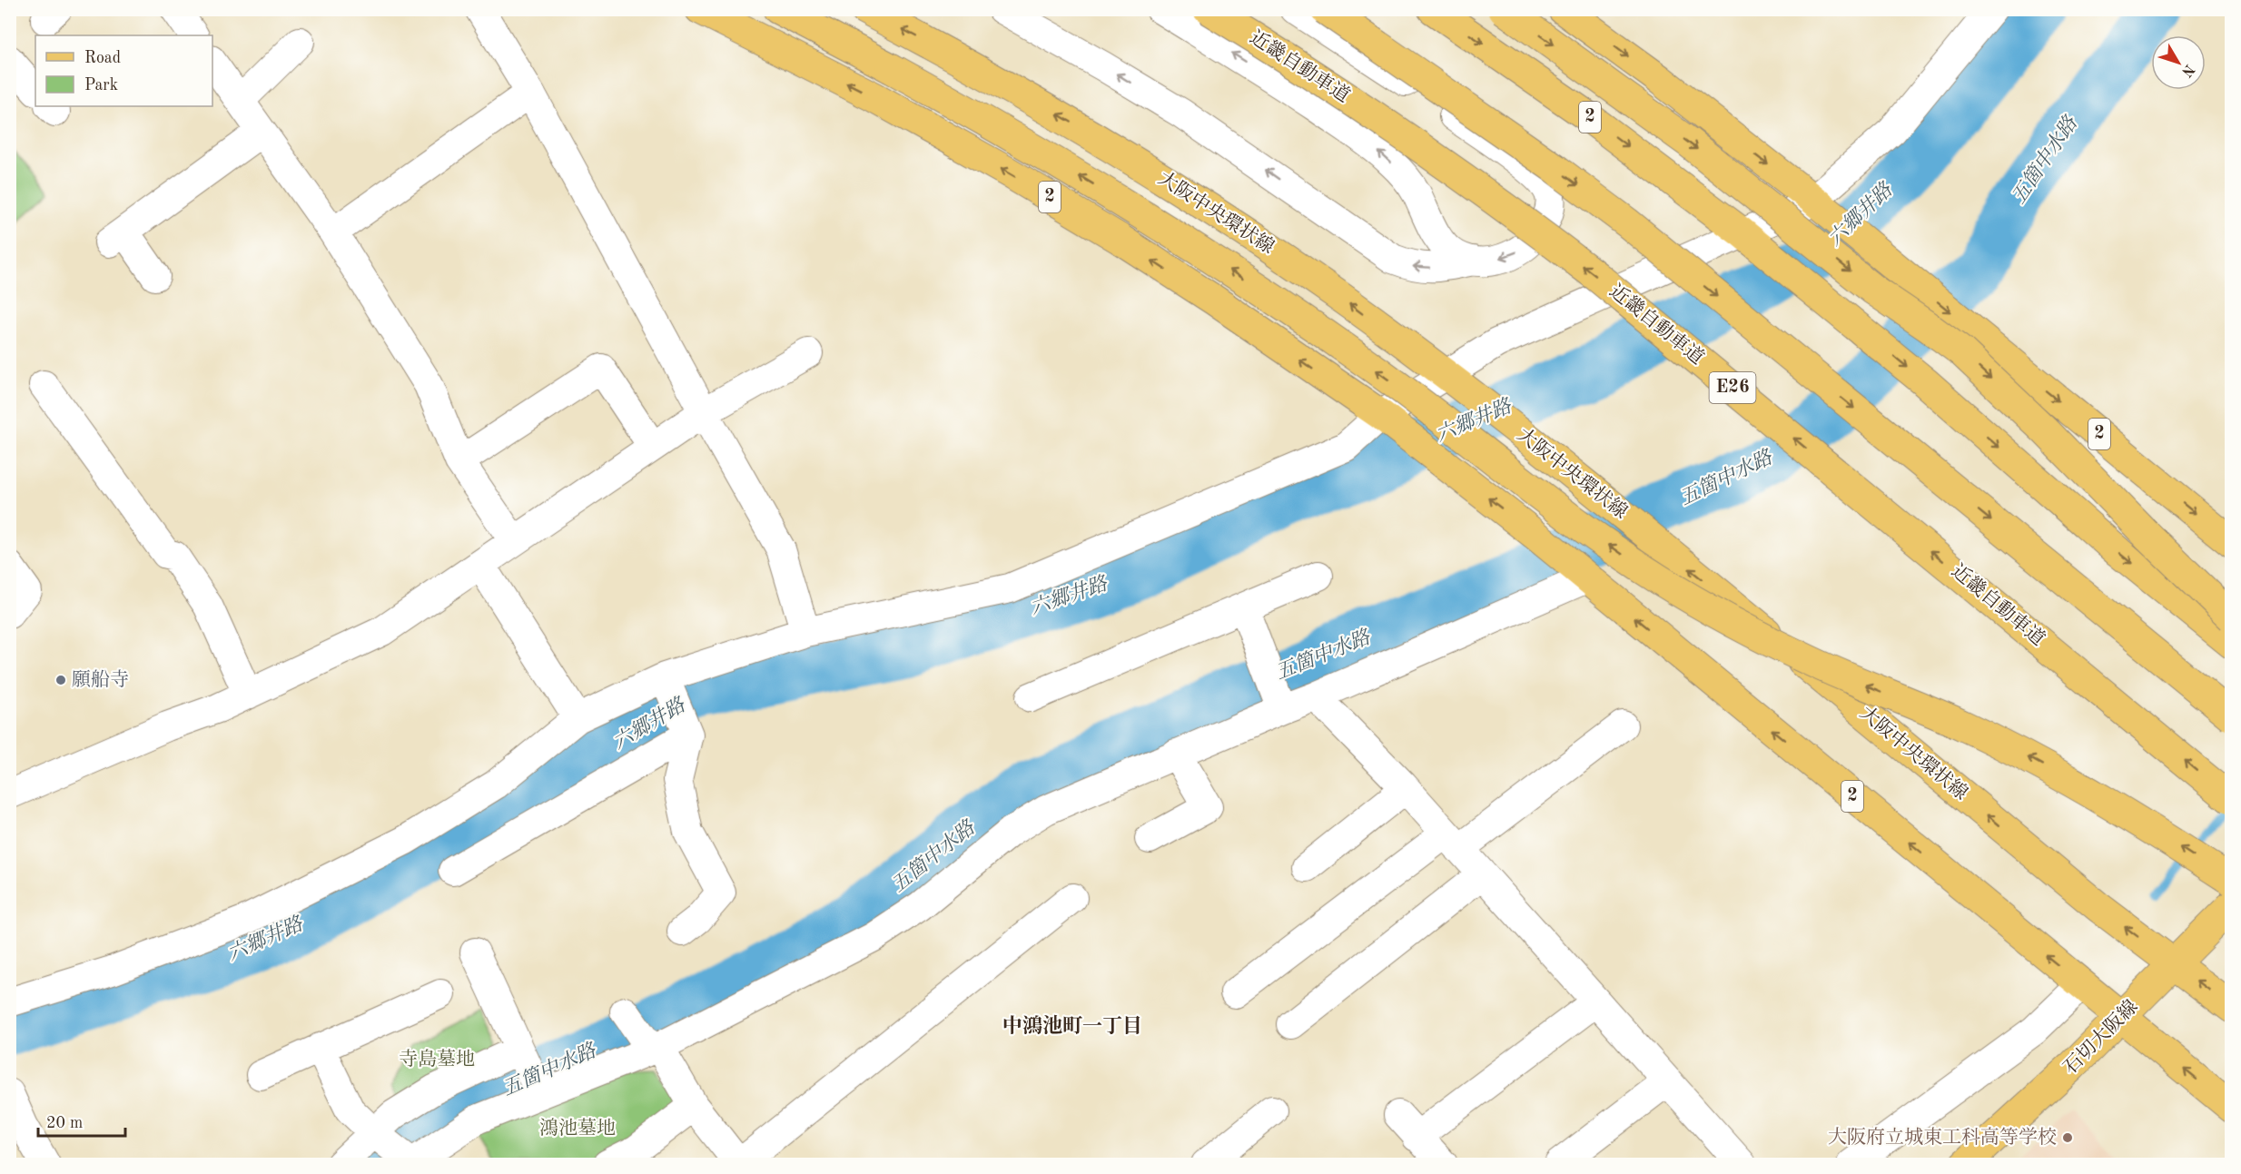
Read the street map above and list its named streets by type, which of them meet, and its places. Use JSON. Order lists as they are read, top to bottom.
{
  "streets": {
    "main road": [
      "近畿自動車道",
      "2",
      "大阪中央環状線",
      "E26",
      "石切大阪線"
    ]
  },
  "crossings": [
    ["2", "石切大阪線"],
    ["大阪中央環状線", "石切大阪線"]
  ],
  "districts": ["中鴻池町一丁目"],
  "water": ["五箇中水路", "六郷井路"],
  "parks": ["寺島墓地", "鴻池墓地"],
  "places": ["願船寺", "大阪府立城東工科高等学校"],
  "legend": ["Road", "Park"],
  "scale_bar": "20 m",
  "north": "bottom right"
}
